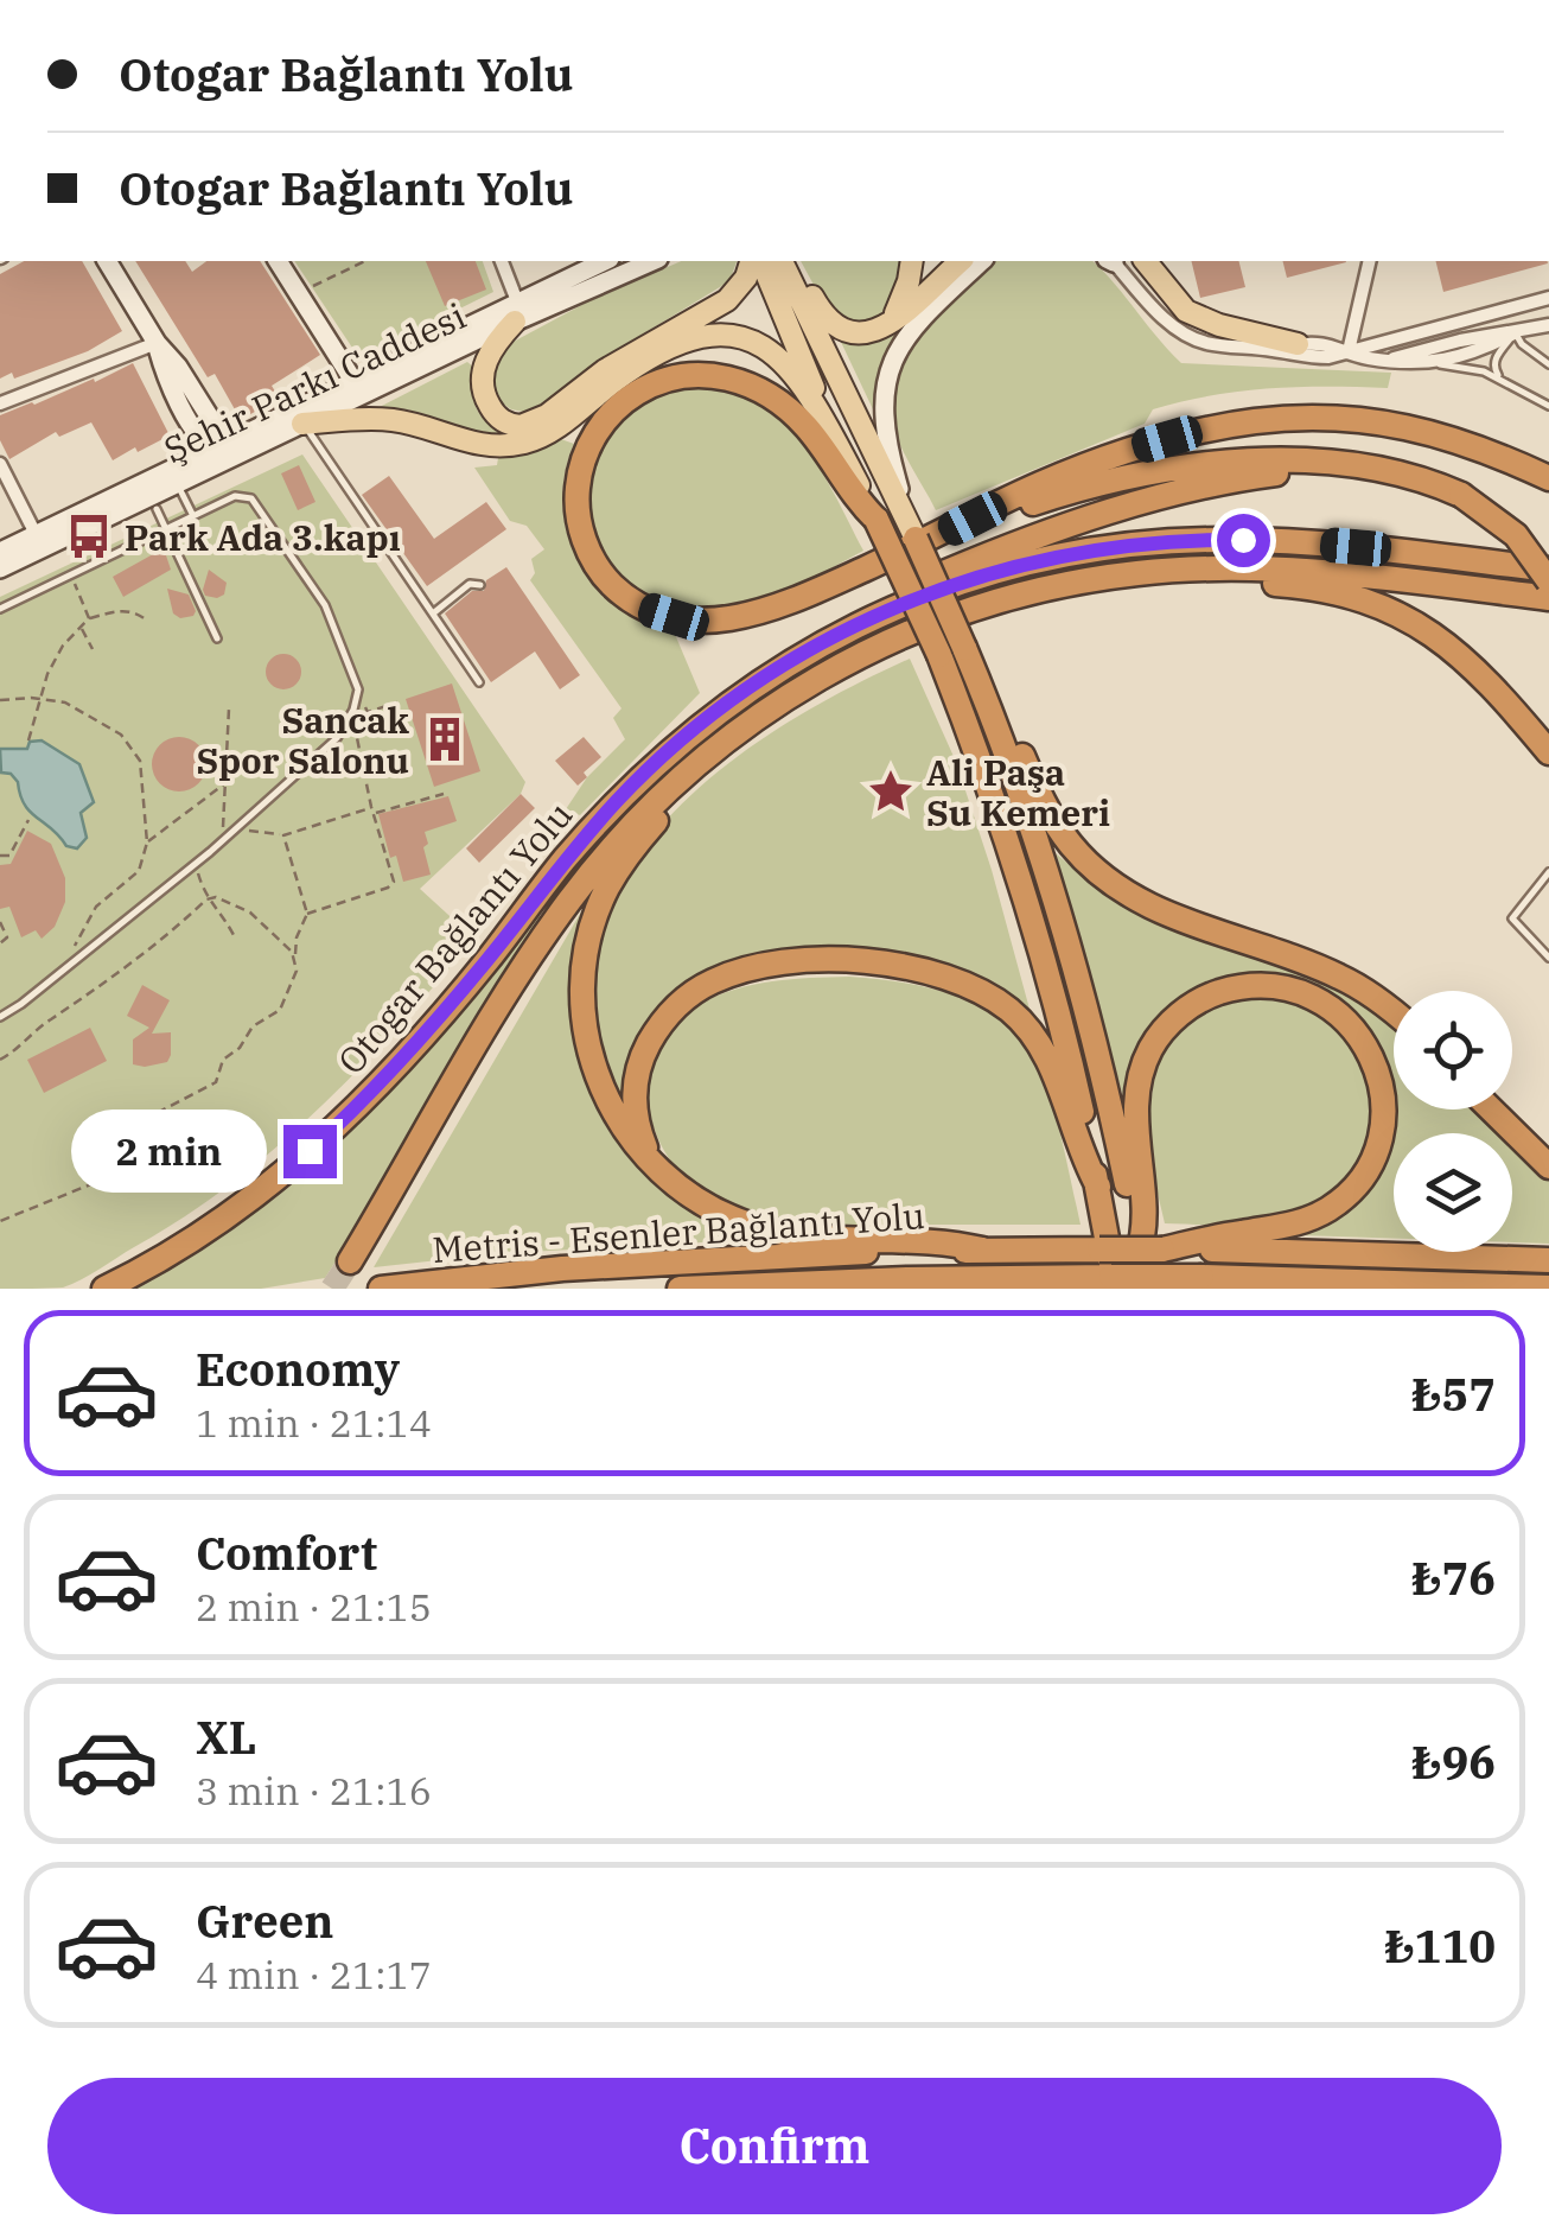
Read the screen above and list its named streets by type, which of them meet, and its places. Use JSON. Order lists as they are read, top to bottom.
{
  "streets": {
    "highway": ["Otogar Bağlantı Yolu", "Metris - Esenler Bağlantı Yolu"],
    "main road": ["Şehir Parkı Caddesi"]
  },
  "places": {
    "bus stop": ["Park Ada 3.kapı"],
    "building": ["Sancak Spor Salonu"],
    "place": ["Ali Paşa Su Kemeri"]
  },
  "page": {
    "banner": ["Otogar Bağlantı Yolu", "Otogar Bağlantı Yolu"],
    "bubble": "2 min",
    "list": [
      {
        "name": "Economy",
        "note": "1 min · 21:14",
        "value": "₺57"
      },
      {
        "name": "Comfort",
        "note": "2 min · 21:15",
        "value": "₺76"
      },
      {
        "name": "XL",
        "note": "3 min · 21:16",
        "value": "₺96"
      },
      {
        "name": "Green",
        "note": "4 min · 21:17",
        "value": "₺110"
      }
    ],
    "buttons": "Confirm"
  }
}
